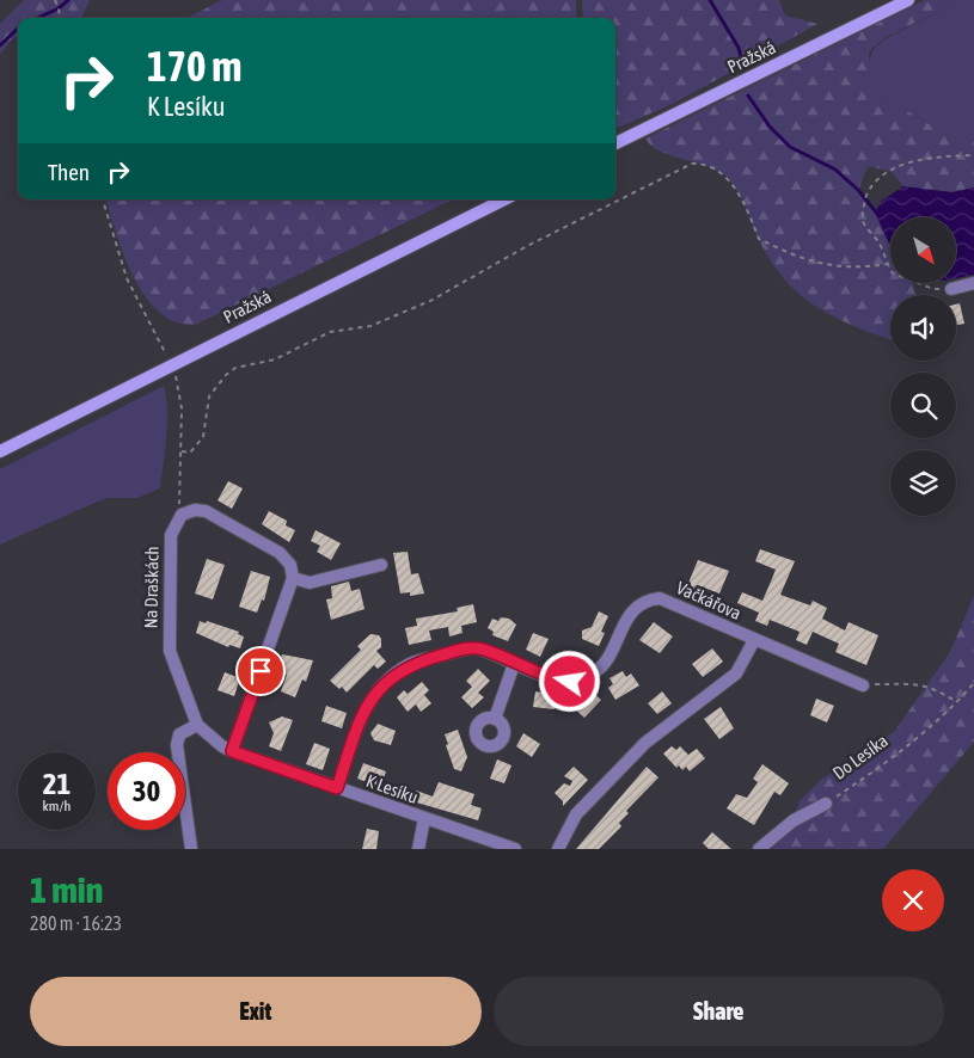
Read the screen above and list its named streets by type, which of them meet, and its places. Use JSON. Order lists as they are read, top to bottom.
{
  "streets": {
    "main road": ["Pražská"],
    "street": [
      "Na Draškách",
      "Vačkářova",
      "Do Lesíka",
      "K Lesíku"
    ]
  },
  "crossings": [
    ["Na Draškách", "K Lesíku"],
    ["Vačkářova", "K Lesíku"]
  ],
  "north": "bottom right",
  "page": {
    "turn": ["170 m", "K Lesíku"],
    "then": "Then",
    "speed": "21 km/h",
    "limit": "30",
    "heading": ["1 min", "280 m · 16:23"],
    "buttons": ["Exit", "Share"]
  }
}
